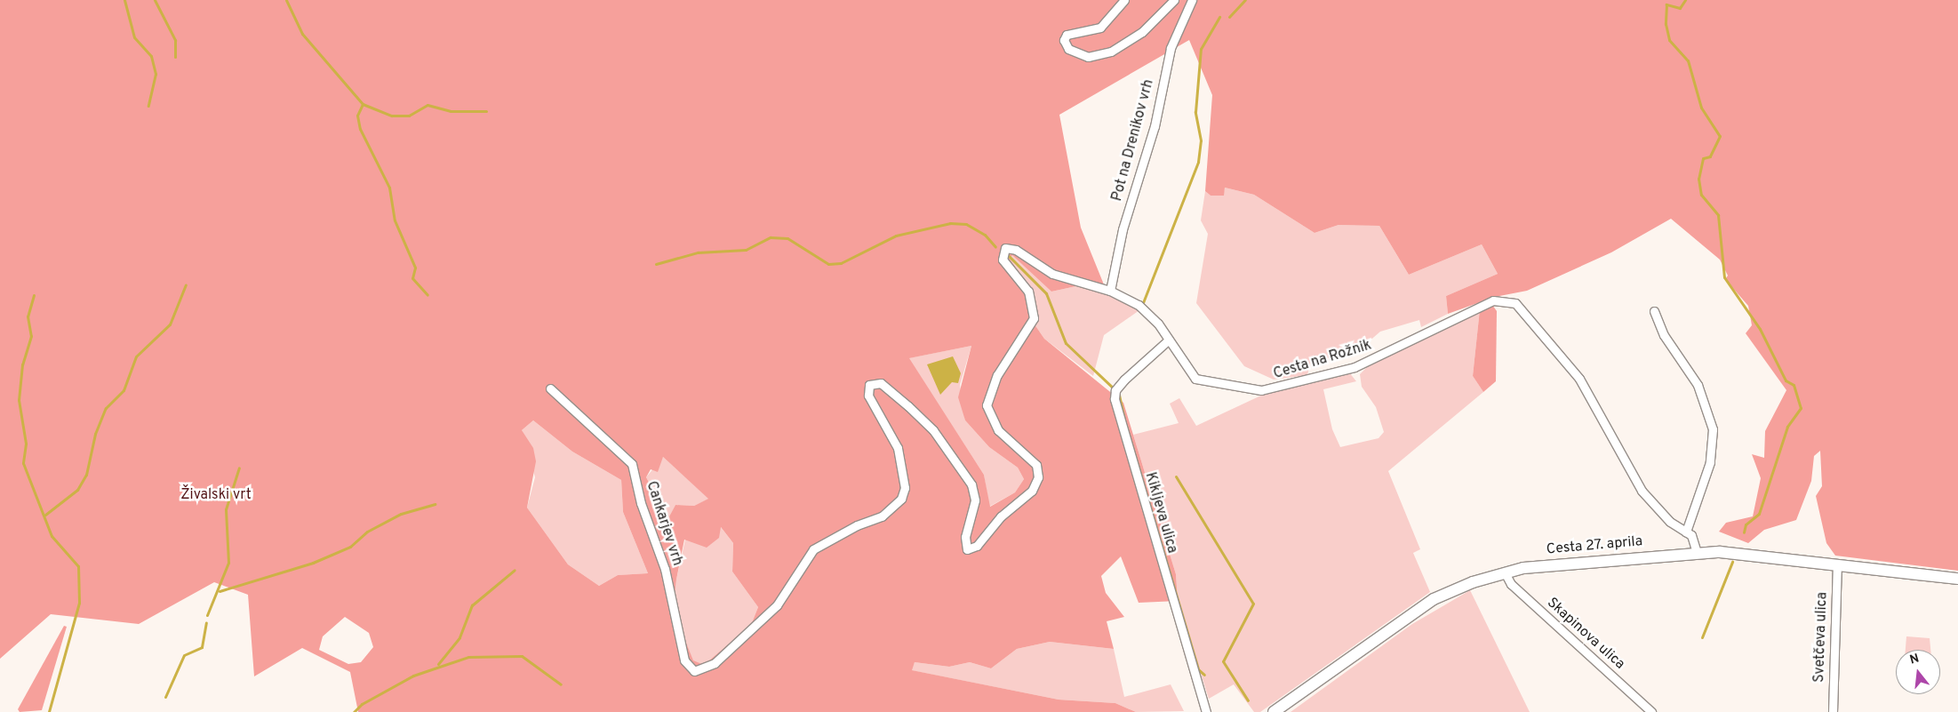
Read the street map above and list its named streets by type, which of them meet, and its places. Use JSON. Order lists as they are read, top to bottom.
{
  "streets": {
    "main road": ["Cesta 27. aprila"],
    "street": [
      "Pot na Drenikov vrh",
      "Cesta na Rožnik",
      "Kikljeva ulica",
      "Cankarjev vrh",
      "Skapinova ulica",
      "Svetčeva ulica"
    ]
  },
  "crossings": [
    ["Pot na Drenikov vrh", "Cesta na Rožnik"],
    ["Cesta na Rožnik", "Kikljeva ulica"],
    ["Cesta na Rožnik", "Cankarjev vrh"],
    ["Cesta na Rožnik", "Cesta 27. aprila"],
    ["Cesta 27. aprila", "Skapinova ulica"],
    ["Cesta 27. aprila", "Svetčeva ulica"]
  ],
  "parks": ["Živalski vrt"],
  "north": "top"
}
